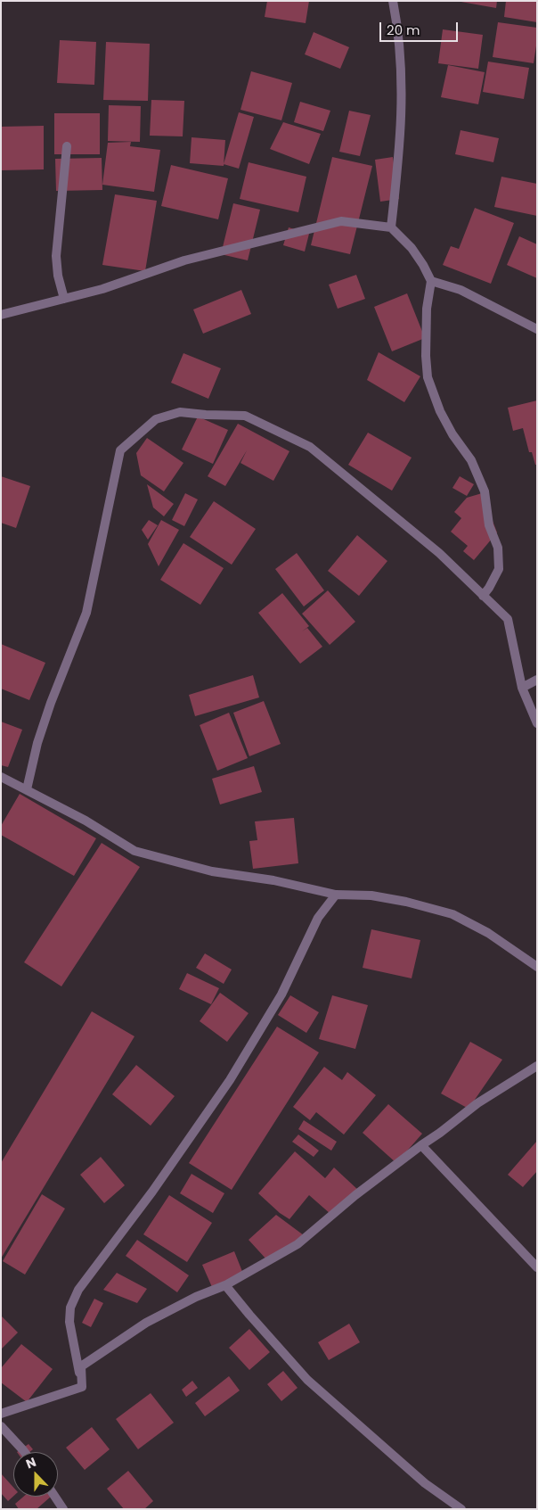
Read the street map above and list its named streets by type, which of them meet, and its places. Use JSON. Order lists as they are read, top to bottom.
{
  "scale_bar": "20 m",
  "north": "top"
}
